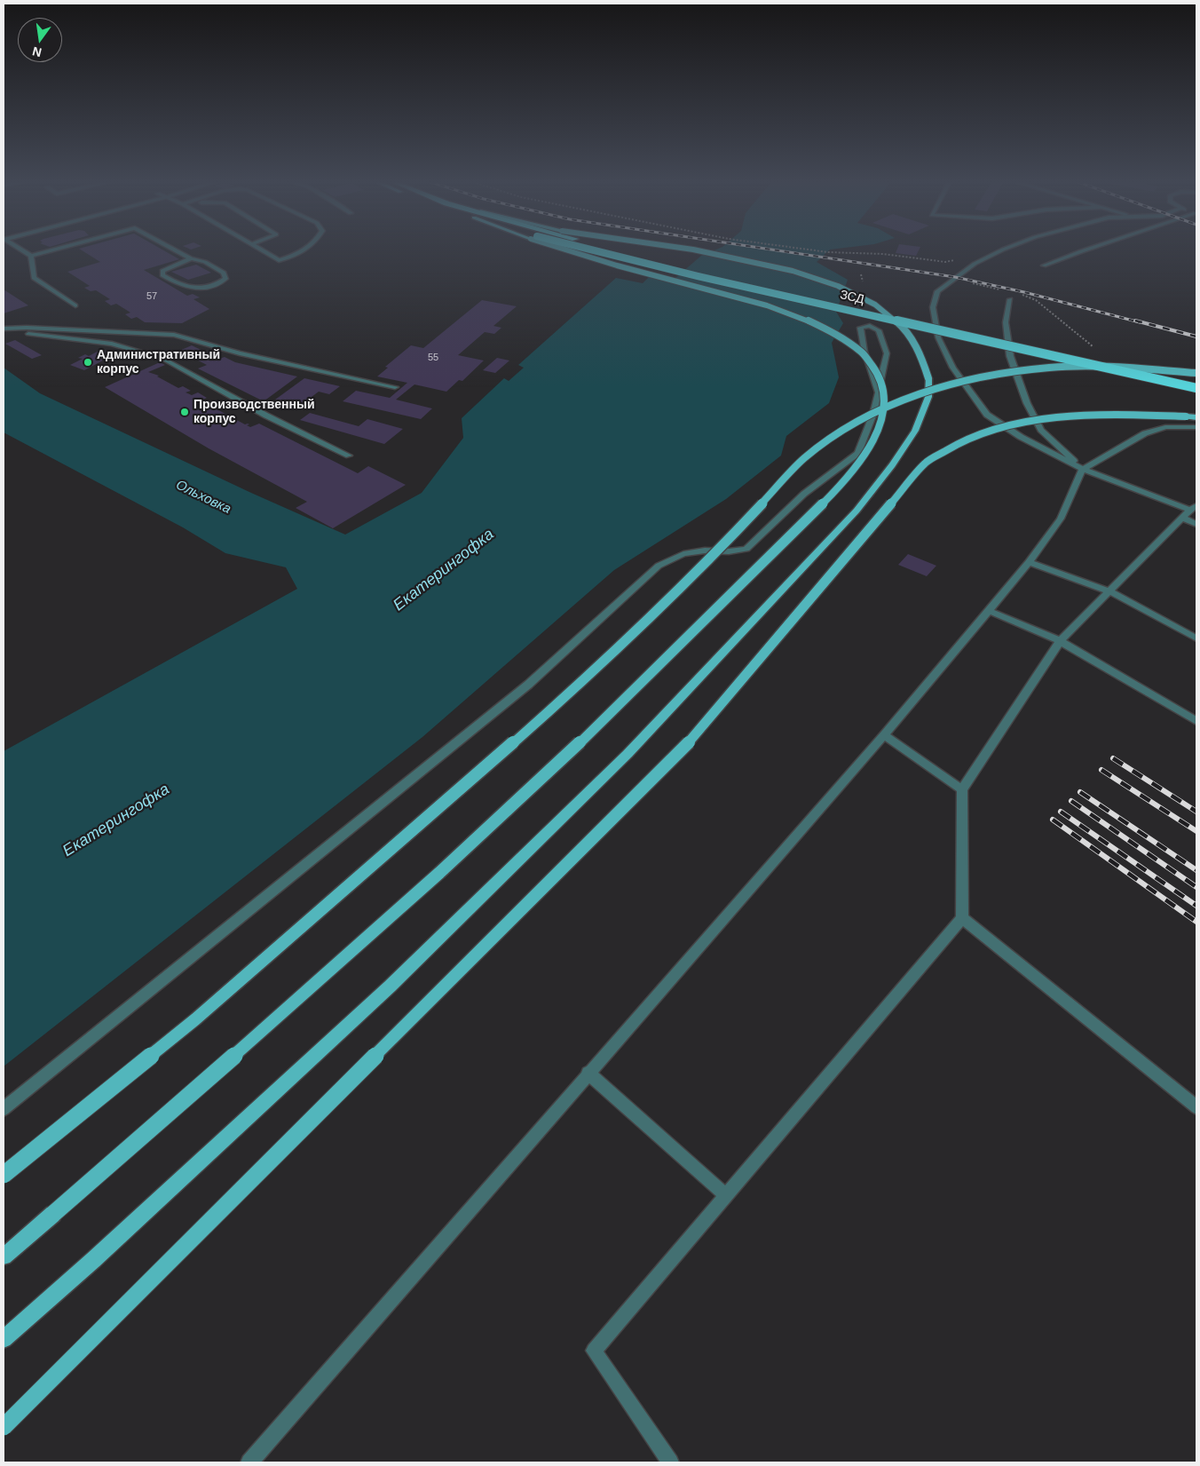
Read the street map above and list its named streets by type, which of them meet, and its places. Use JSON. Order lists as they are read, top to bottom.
{
  "streets": {
    "highway": ["ЗСД"]
  },
  "water": ["Ольховка", "Екатерингофка"],
  "places": ["Административный корпус", "Производственный корпус"],
  "house_numbers": ["57", "55"],
  "north": "bottom"
}
